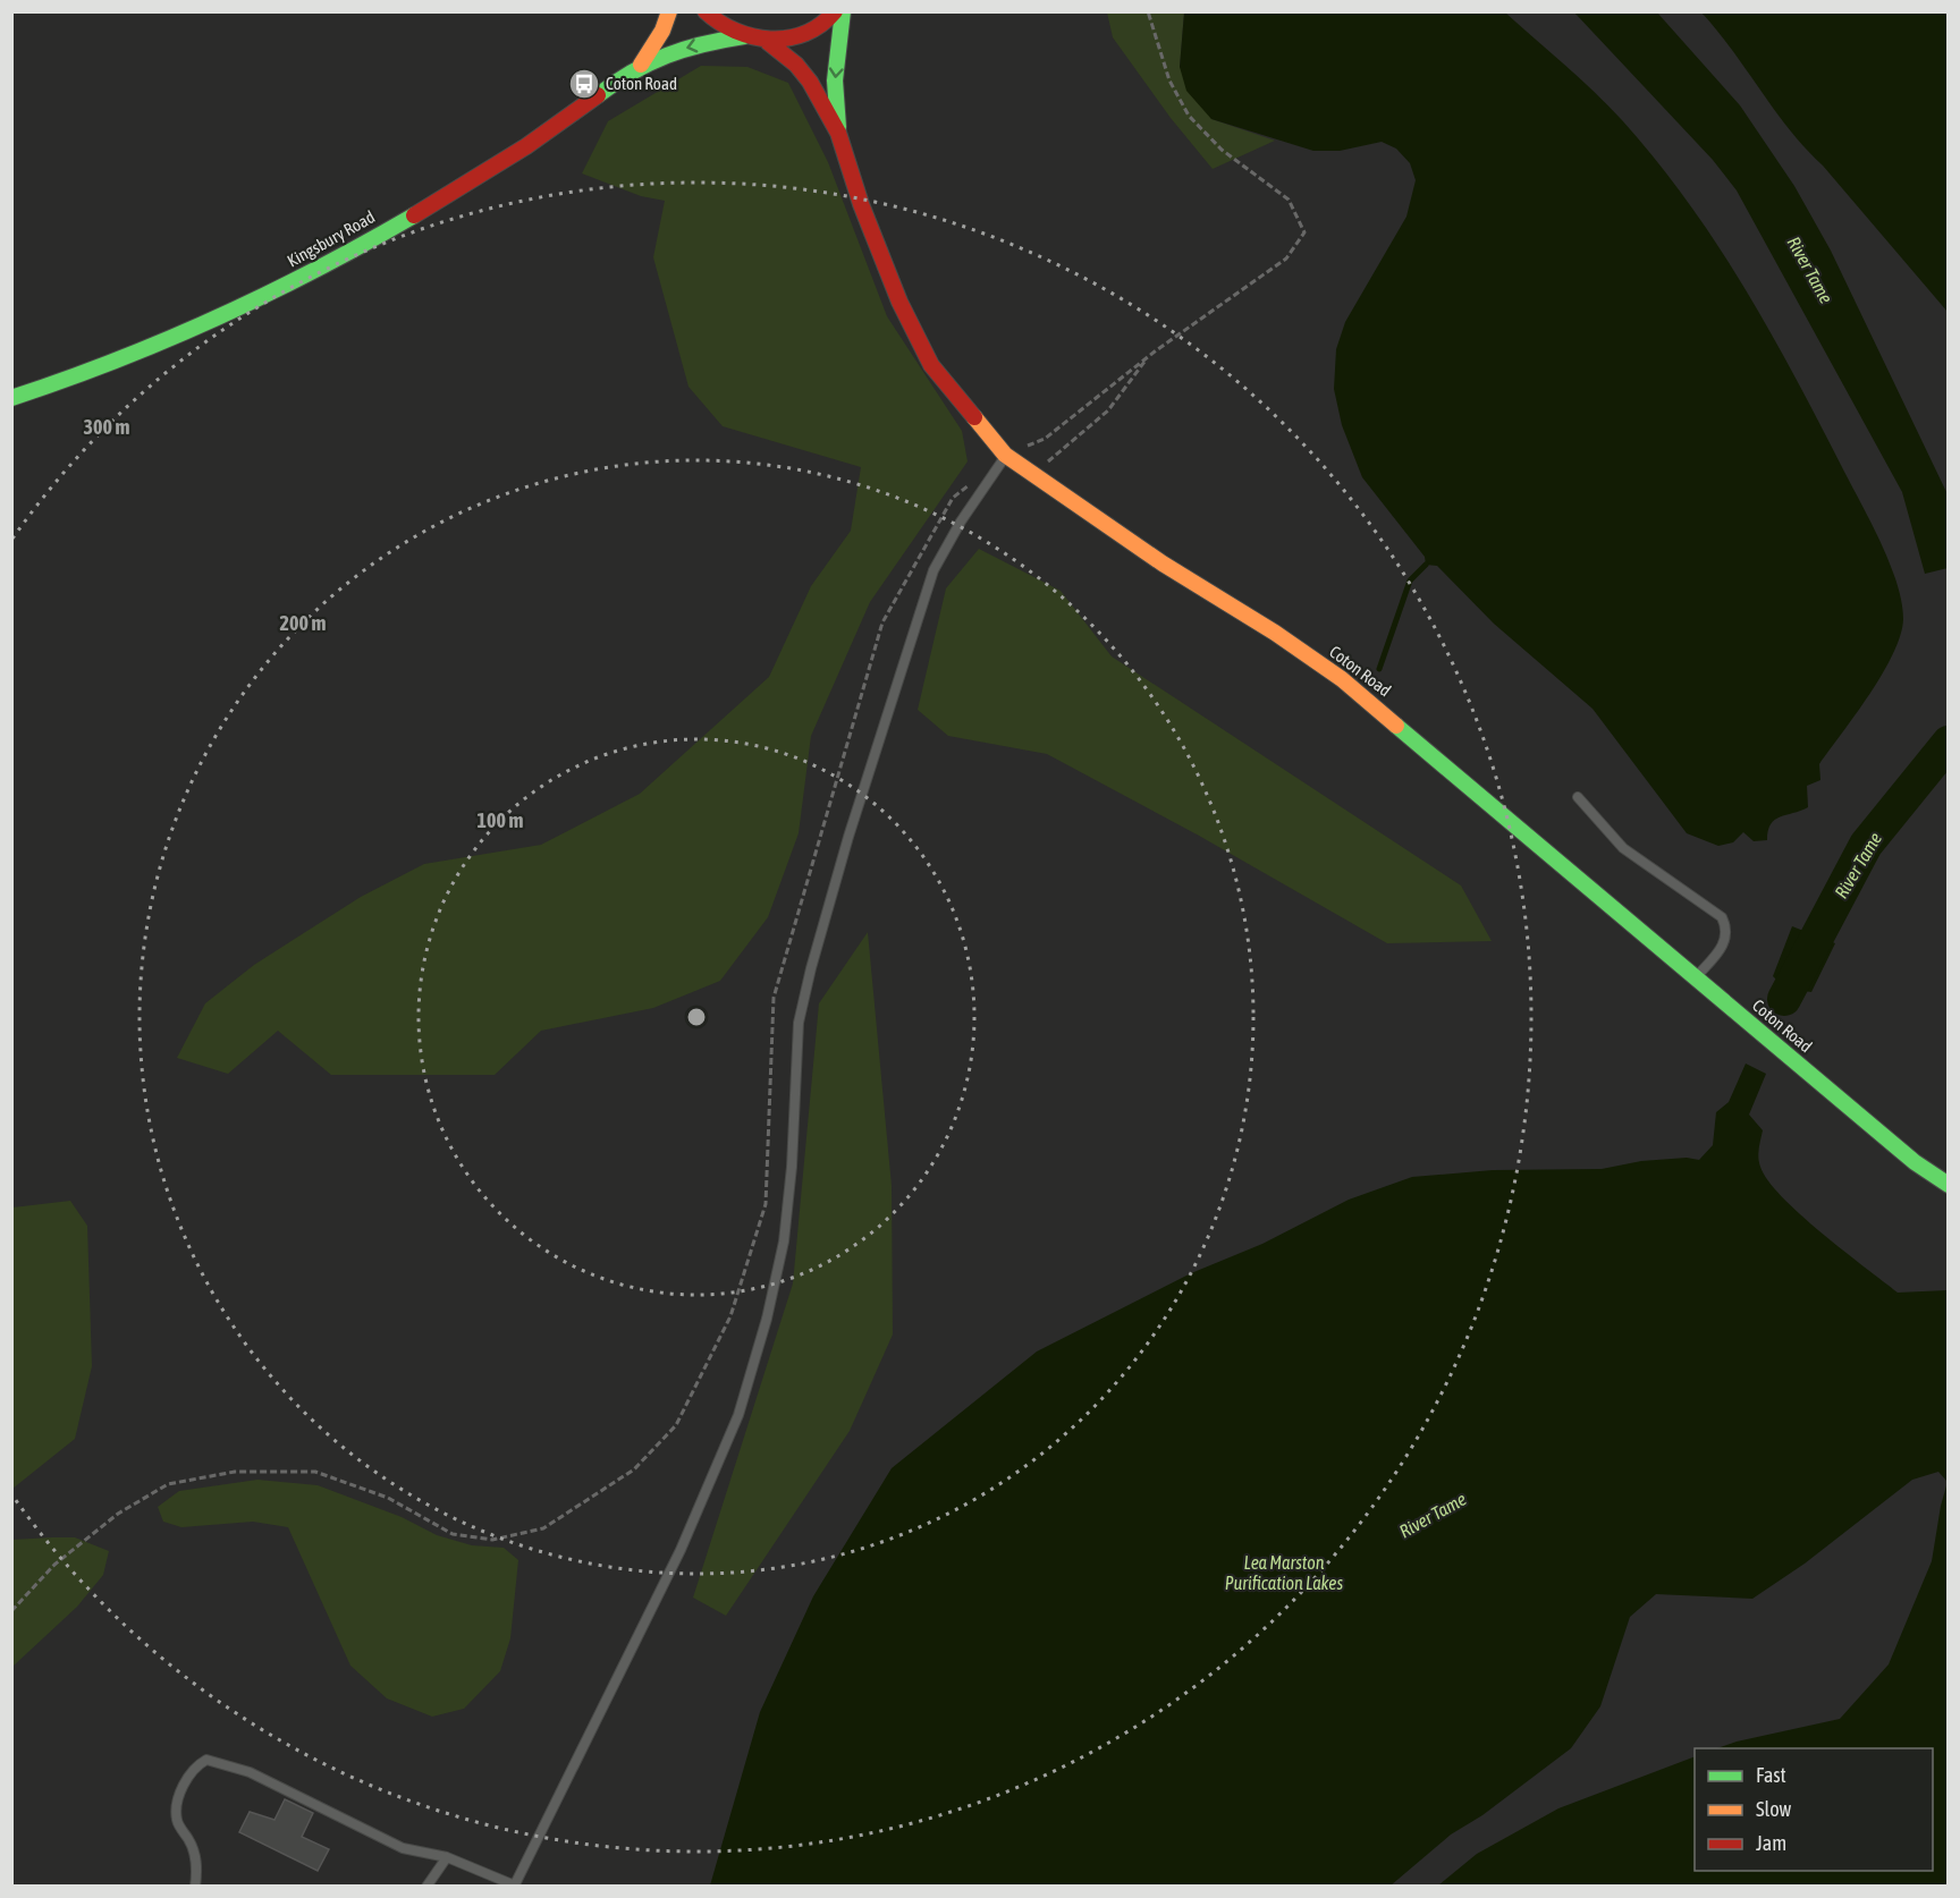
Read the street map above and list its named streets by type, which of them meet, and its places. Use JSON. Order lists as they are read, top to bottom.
{
  "streets": {
    "street": ["Kingsbury Road", "Coton Road"]
  },
  "water": ["River Tame", "Lea Marston Purification Lakes"],
  "places": {
    "bus stop": ["Coton Road"]
  },
  "legend": ["Fast", "Slow", "Jam"],
  "rings": ["300 m", "200 m", "100 m"]
}
